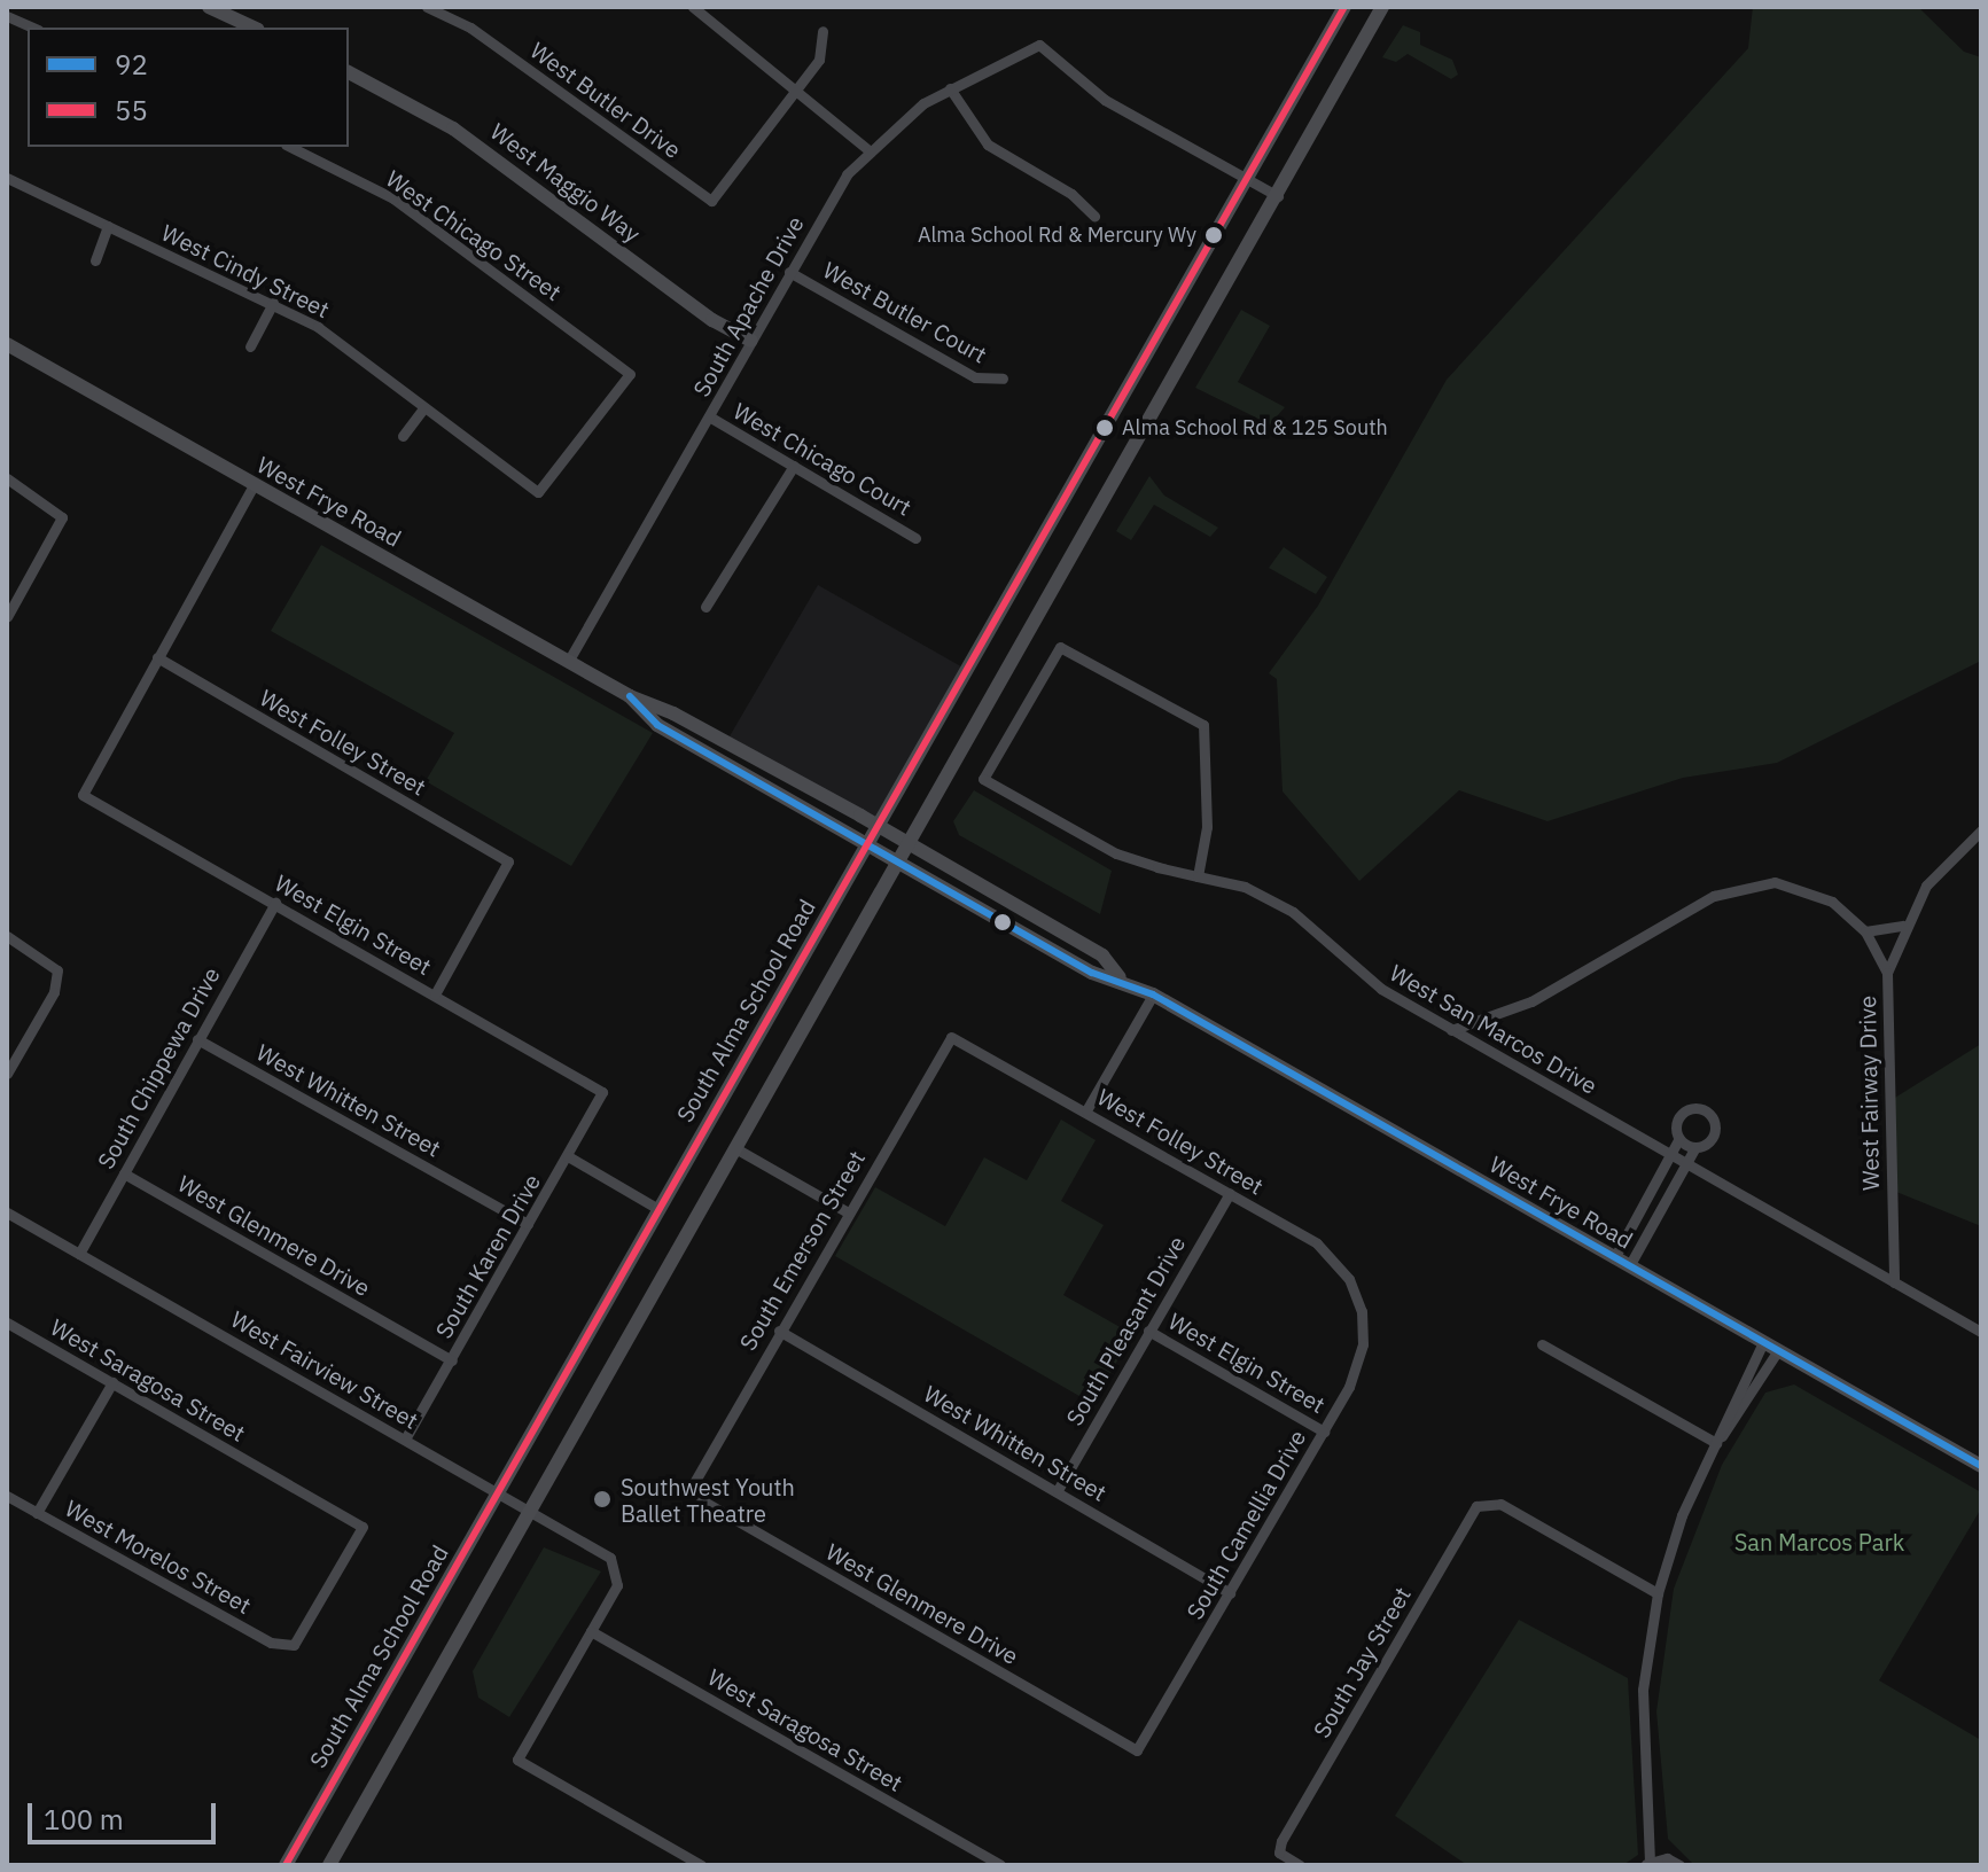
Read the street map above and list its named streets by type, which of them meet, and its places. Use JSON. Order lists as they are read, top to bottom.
{
  "streets": {
    "main road": ["West Maggio Way", "West Frye Road", "South Alma School Road"],
    "street": [
      "West Butler Drive",
      "West Chicago Street",
      "West Cindy Street",
      "South Apache Drive",
      "West Butler Court",
      "West Chicago Court",
      "West Folley Street",
      "West Elgin Street",
      "West San Marcos Drive",
      "South Chippewa Drive",
      "West Fairway Drive",
      "West Whitten Street",
      "West Glenmere Drive",
      "South Emerson Street",
      "South Karen Drive",
      "South Pleasant Drive",
      "West Fairview Street",
      "West Saragosa Street",
      "South Camellia Drive",
      "West Morelos Street",
      "South Jay Street"
    ]
  },
  "crossings": [
    ["West Maggio Way", "South Apache Drive"],
    ["West Chicago Street", "West Cindy Street"],
    ["South Apache Drive", "West Butler Court"],
    ["South Apache Drive", "West Chicago Court"],
    ["South Apache Drive", "West Frye Road"],
    ["South Apache Drive", "South Alma School Road"],
    ["West Frye Road", "South Alma School Road"],
    ["West Folley Street", "West Elgin Street"],
    ["West Folley Street", "South Emerson Street"],
    ["West Folley Street", "South Pleasant Drive"],
    ["West Folley Street", "South Camellia Drive"],
    ["West Elgin Street", "South Chippewa Drive"],
    ["West Elgin Street", "South Karen Drive"],
    ["West Elgin Street", "South Pleasant Drive"],
    ["West Elgin Street", "South Camellia Drive"],
    ["South Alma School Road", "West Fairview Street"],
    ["West San Marcos Drive", "West Fairway Drive"],
    ["South Chippewa Drive", "West Whitten Street"],
    ["South Chippewa Drive", "West Glenmere Drive"],
    ["South Chippewa Drive", "West Fairview Street"],
    ["West Whitten Street", "South Emerson Street"],
    ["West Whitten Street", "South Karen Drive"],
    ["West Whitten Street", "South Pleasant Drive"],
    ["West Whitten Street", "South Camellia Drive"],
    ["West Glenmere Drive", "South Emerson Street"],
    ["West Glenmere Drive", "South Karen Drive"],
    ["West Glenmere Drive", "South Camellia Drive"],
    ["South Karen Drive", "West Fairview Street"],
    ["West Fairview Street", "West Saragosa Street"],
    ["West Saragosa Street", "West Morelos Street"]
  ],
  "parks": ["San Marcos Park"],
  "places": ["Alma School Rd & Mercury Wy", "Alma School Rd & 125 South", "Southwest Youth Ballet Theatre"],
  "lines": ["transit line 55", "transit line 92"],
  "legend": ["92", "55"],
  "scale_bar": "100 m"
}
